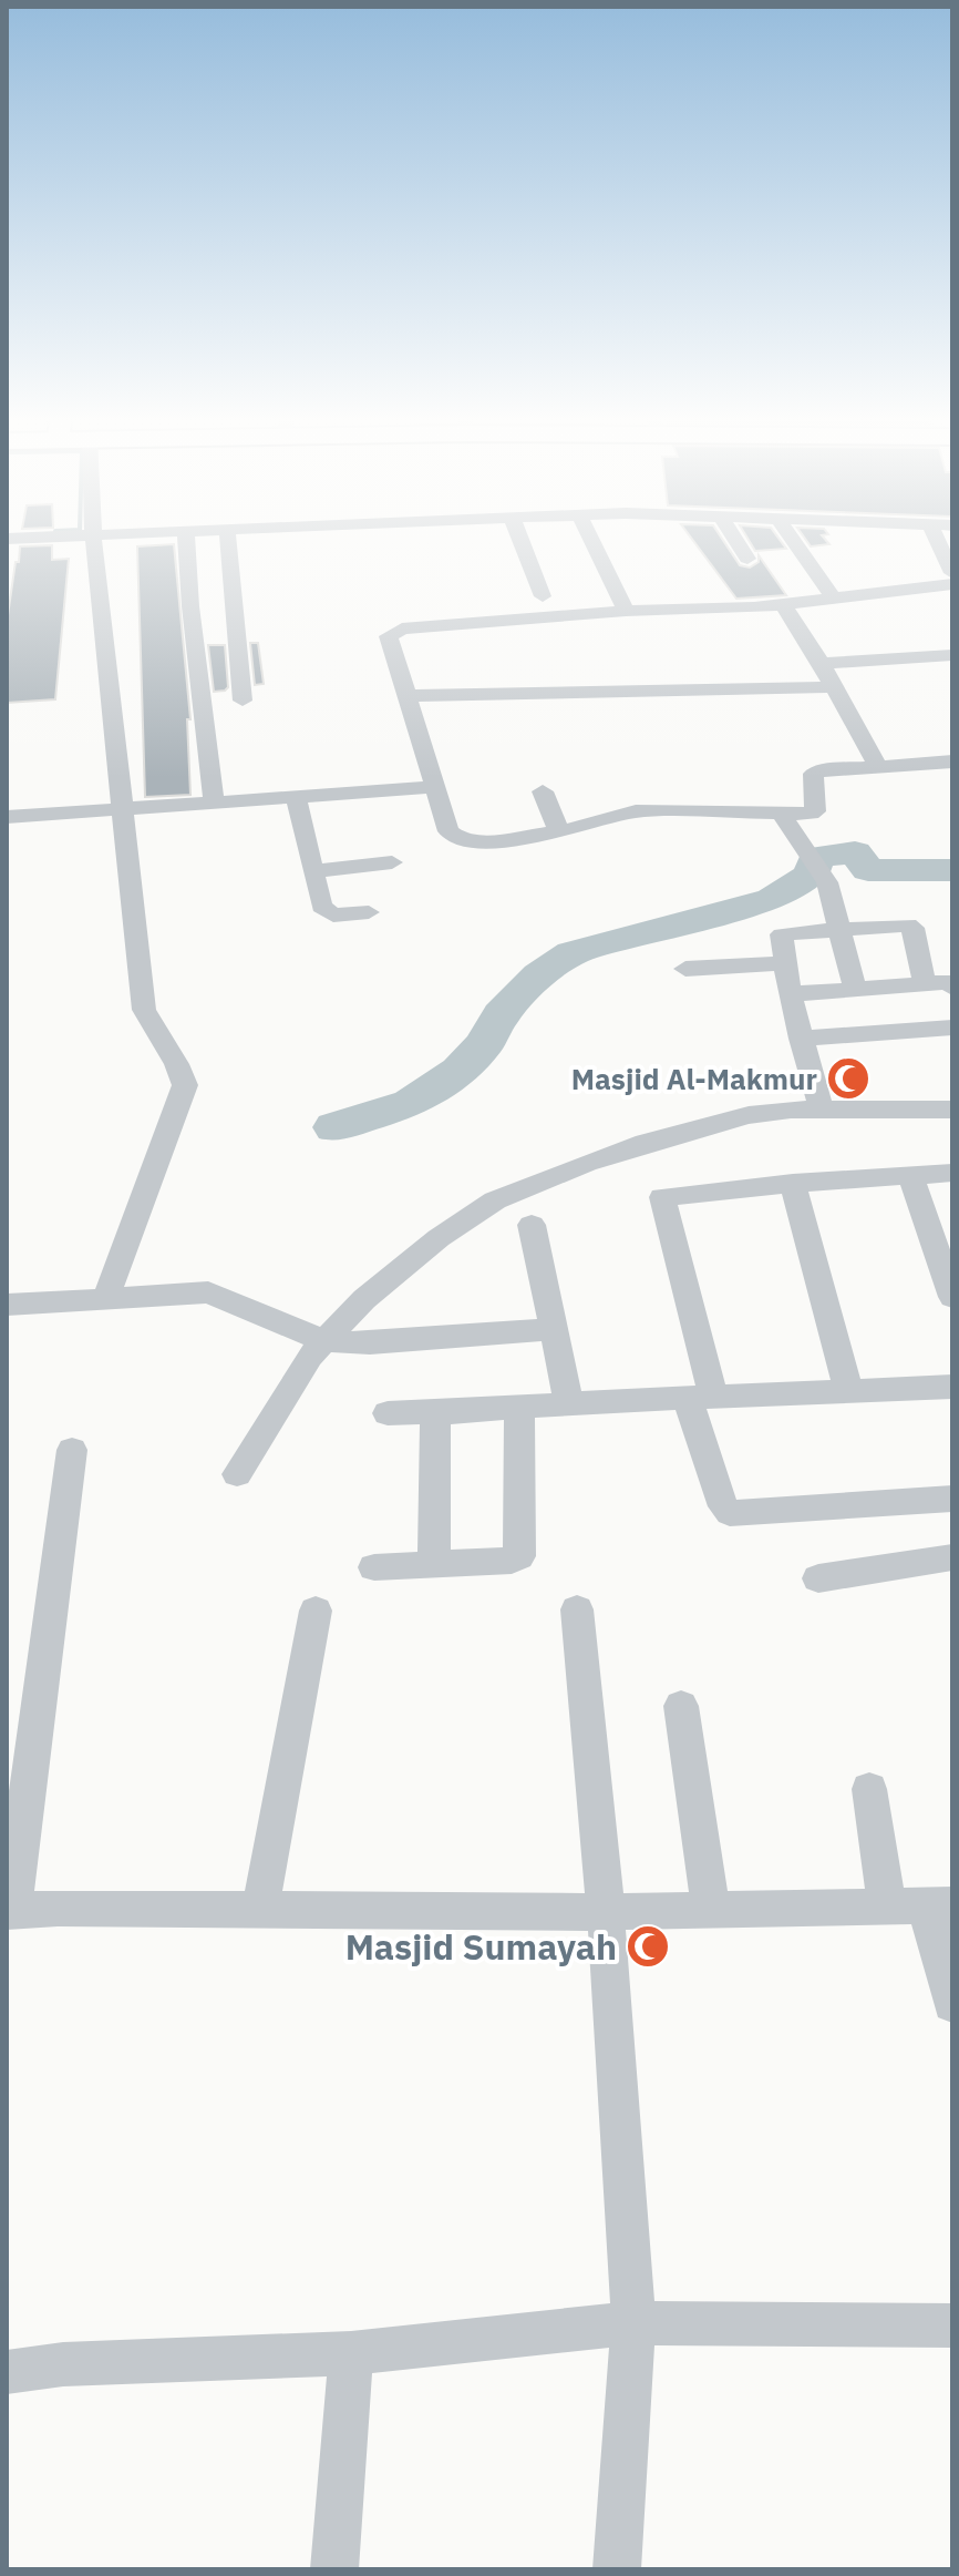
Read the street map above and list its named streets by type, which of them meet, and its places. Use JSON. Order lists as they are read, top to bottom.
{
  "places": {
    "mosque": ["Masjid Al-Makmur", "Masjid Sumayah"]
  }
}
